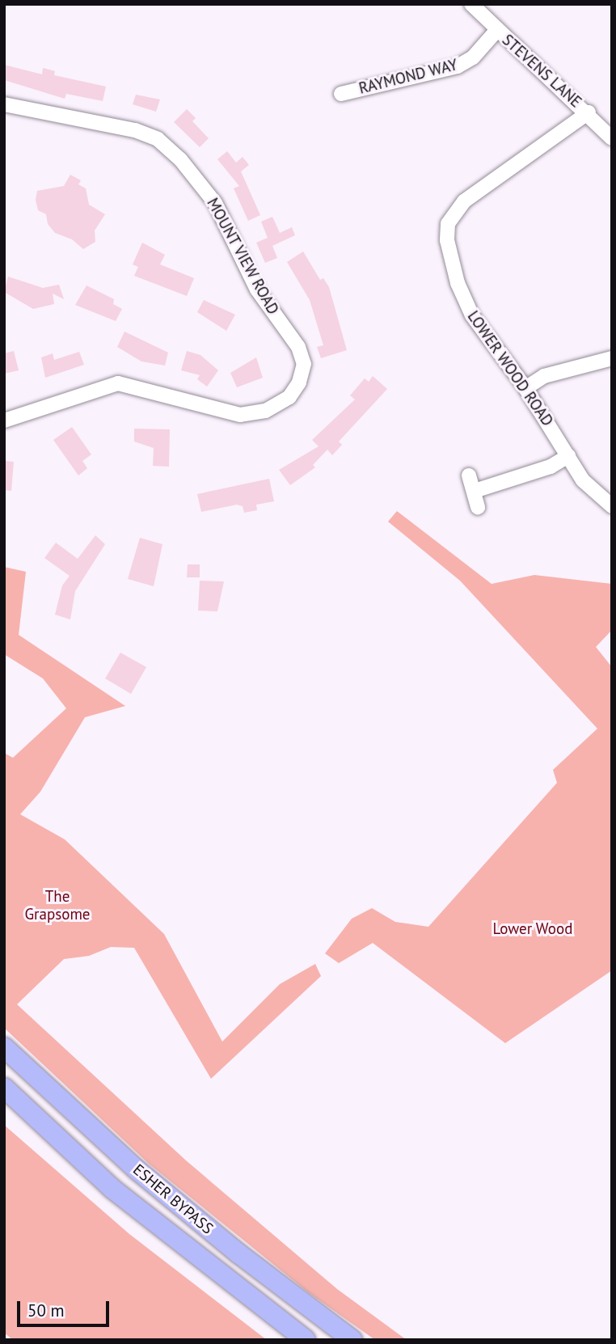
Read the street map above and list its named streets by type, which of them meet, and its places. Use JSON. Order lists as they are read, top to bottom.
{
  "streets": {
    "highway": ["ESHER BYPASS"],
    "street": [
      "STEVENS LANE",
      "RAYMOND WAY",
      "MOUNT VIEW ROAD",
      "LOWER WOOD ROAD"
    ]
  },
  "crossings": [
    ["STEVENS LANE", "RAYMOND WAY"],
    ["STEVENS LANE", "LOWER WOOD ROAD"]
  ],
  "parks": ["The Grapsome", "Lower Wood"],
  "scale_bar": "50 m"
}
